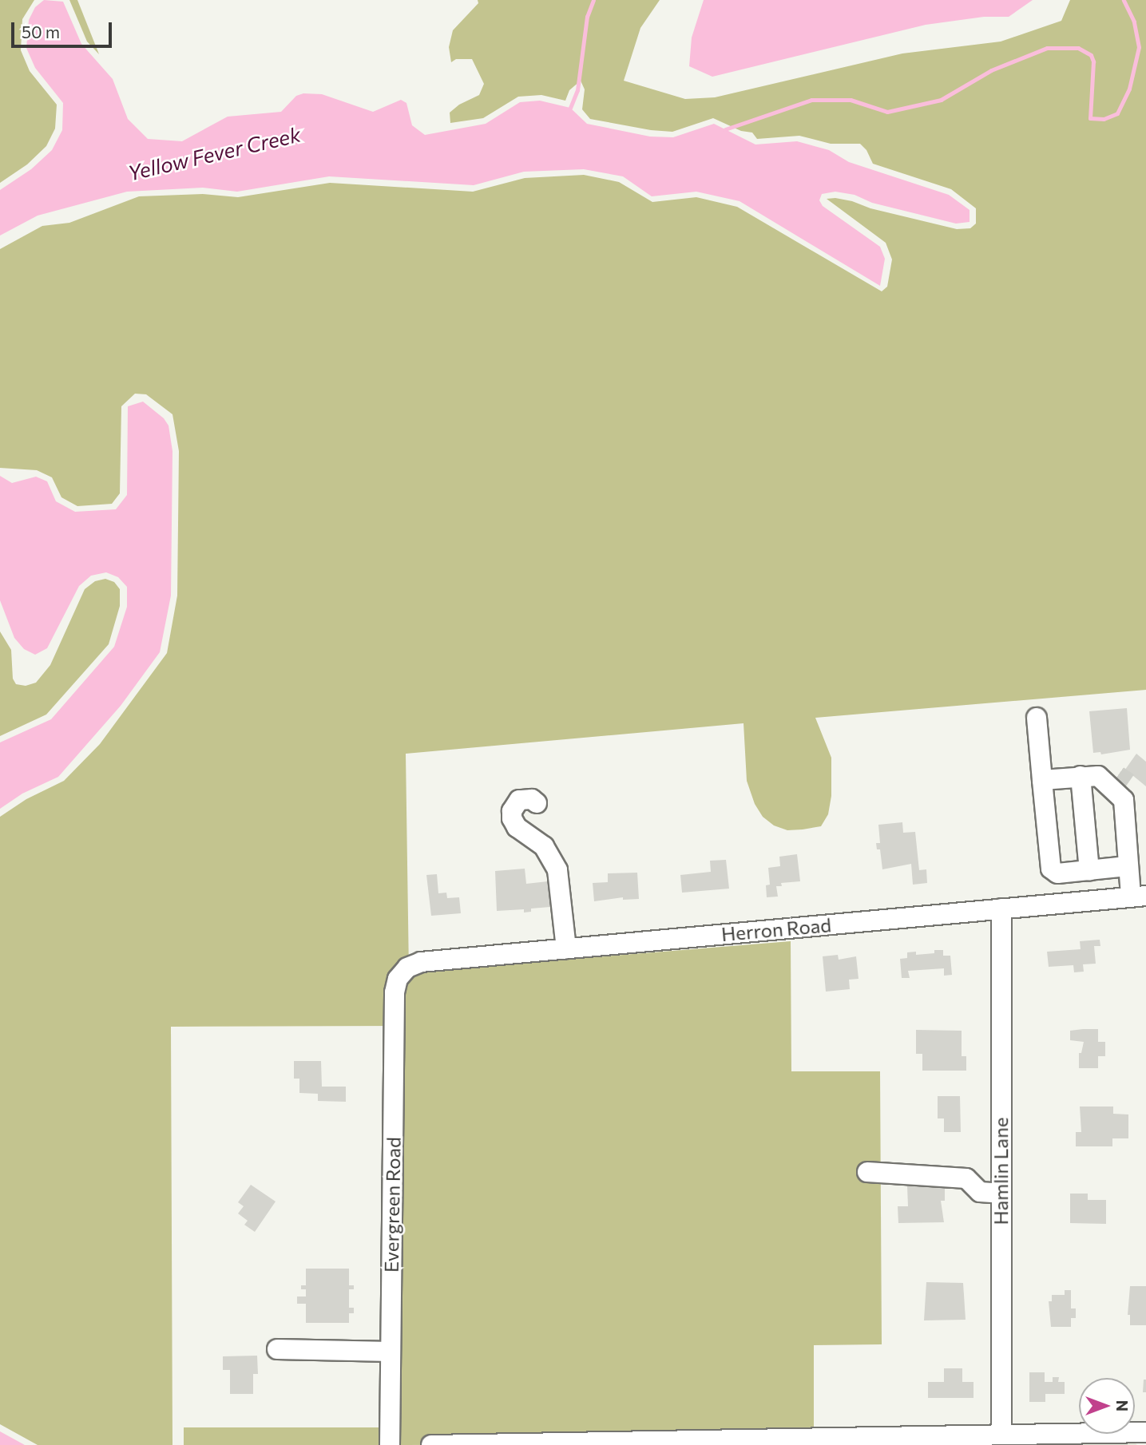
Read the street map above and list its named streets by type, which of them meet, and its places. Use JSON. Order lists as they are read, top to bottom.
{
  "streets": {
    "street": ["Herron Road", "Hamlin Lane", "Evergreen Road"]
  },
  "crossings": [
    ["Herron Road", "Hamlin Lane"],
    ["Herron Road", "Evergreen Road"]
  ],
  "water": ["Yellow Fever Creek"],
  "scale_bar": "50 m",
  "north": "right"
}
